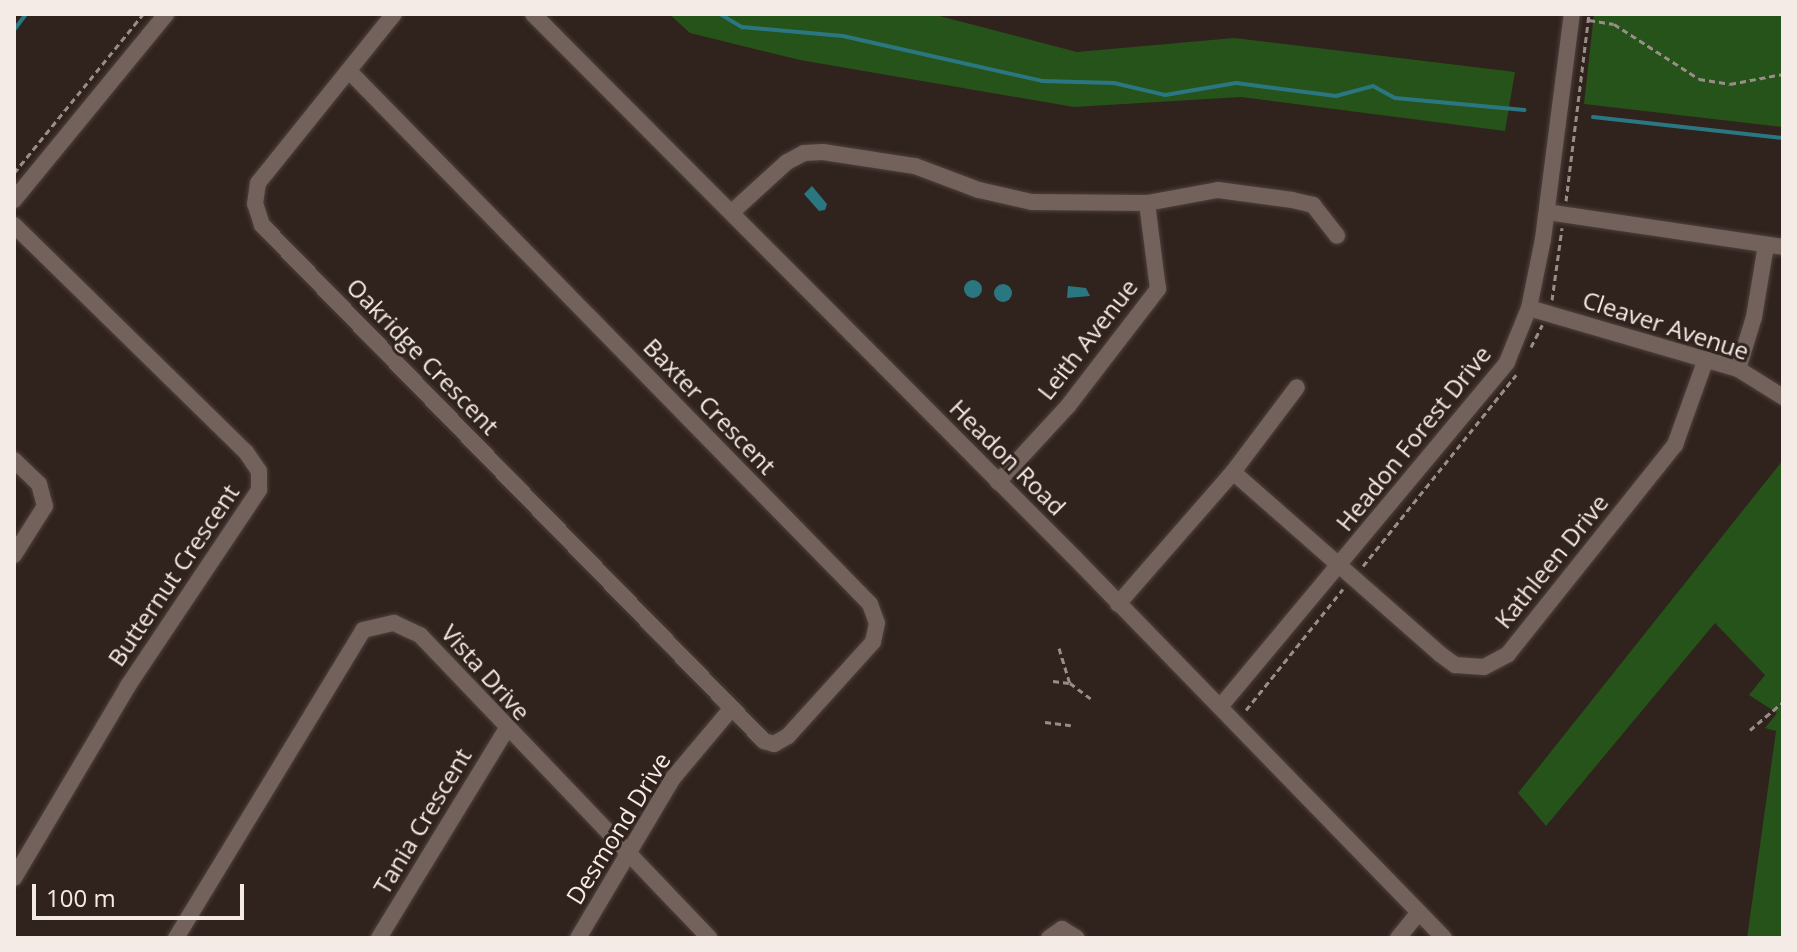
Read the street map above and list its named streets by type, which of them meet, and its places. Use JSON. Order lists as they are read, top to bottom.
{
  "streets": {
    "street": [
      "Cleaver Avenue",
      "Leith Avenue",
      "Oakridge Crescent",
      "Baxter Crescent",
      "Headon Forest Drive",
      "Headon Road",
      "Kathleen Drive",
      "Butternut Crescent",
      "Vista Drive",
      "Tania Crescent",
      "Desmond Drive"
    ]
  },
  "crossings": [
    ["Cleaver Avenue", "Headon Forest Drive"],
    ["Cleaver Avenue", "Kathleen Drive"],
    ["Leith Avenue", "Headon Road"],
    ["Oakridge Crescent", "Baxter Crescent"],
    ["Oakridge Crescent", "Desmond Drive"],
    ["Baxter Crescent", "Desmond Drive"],
    ["Headon Forest Drive", "Headon Road"],
    ["Headon Forest Drive", "Kathleen Drive"],
    ["Vista Drive", "Tania Crescent"],
    ["Vista Drive", "Desmond Drive"]
  ],
  "scale_bar": "100 m"
}
